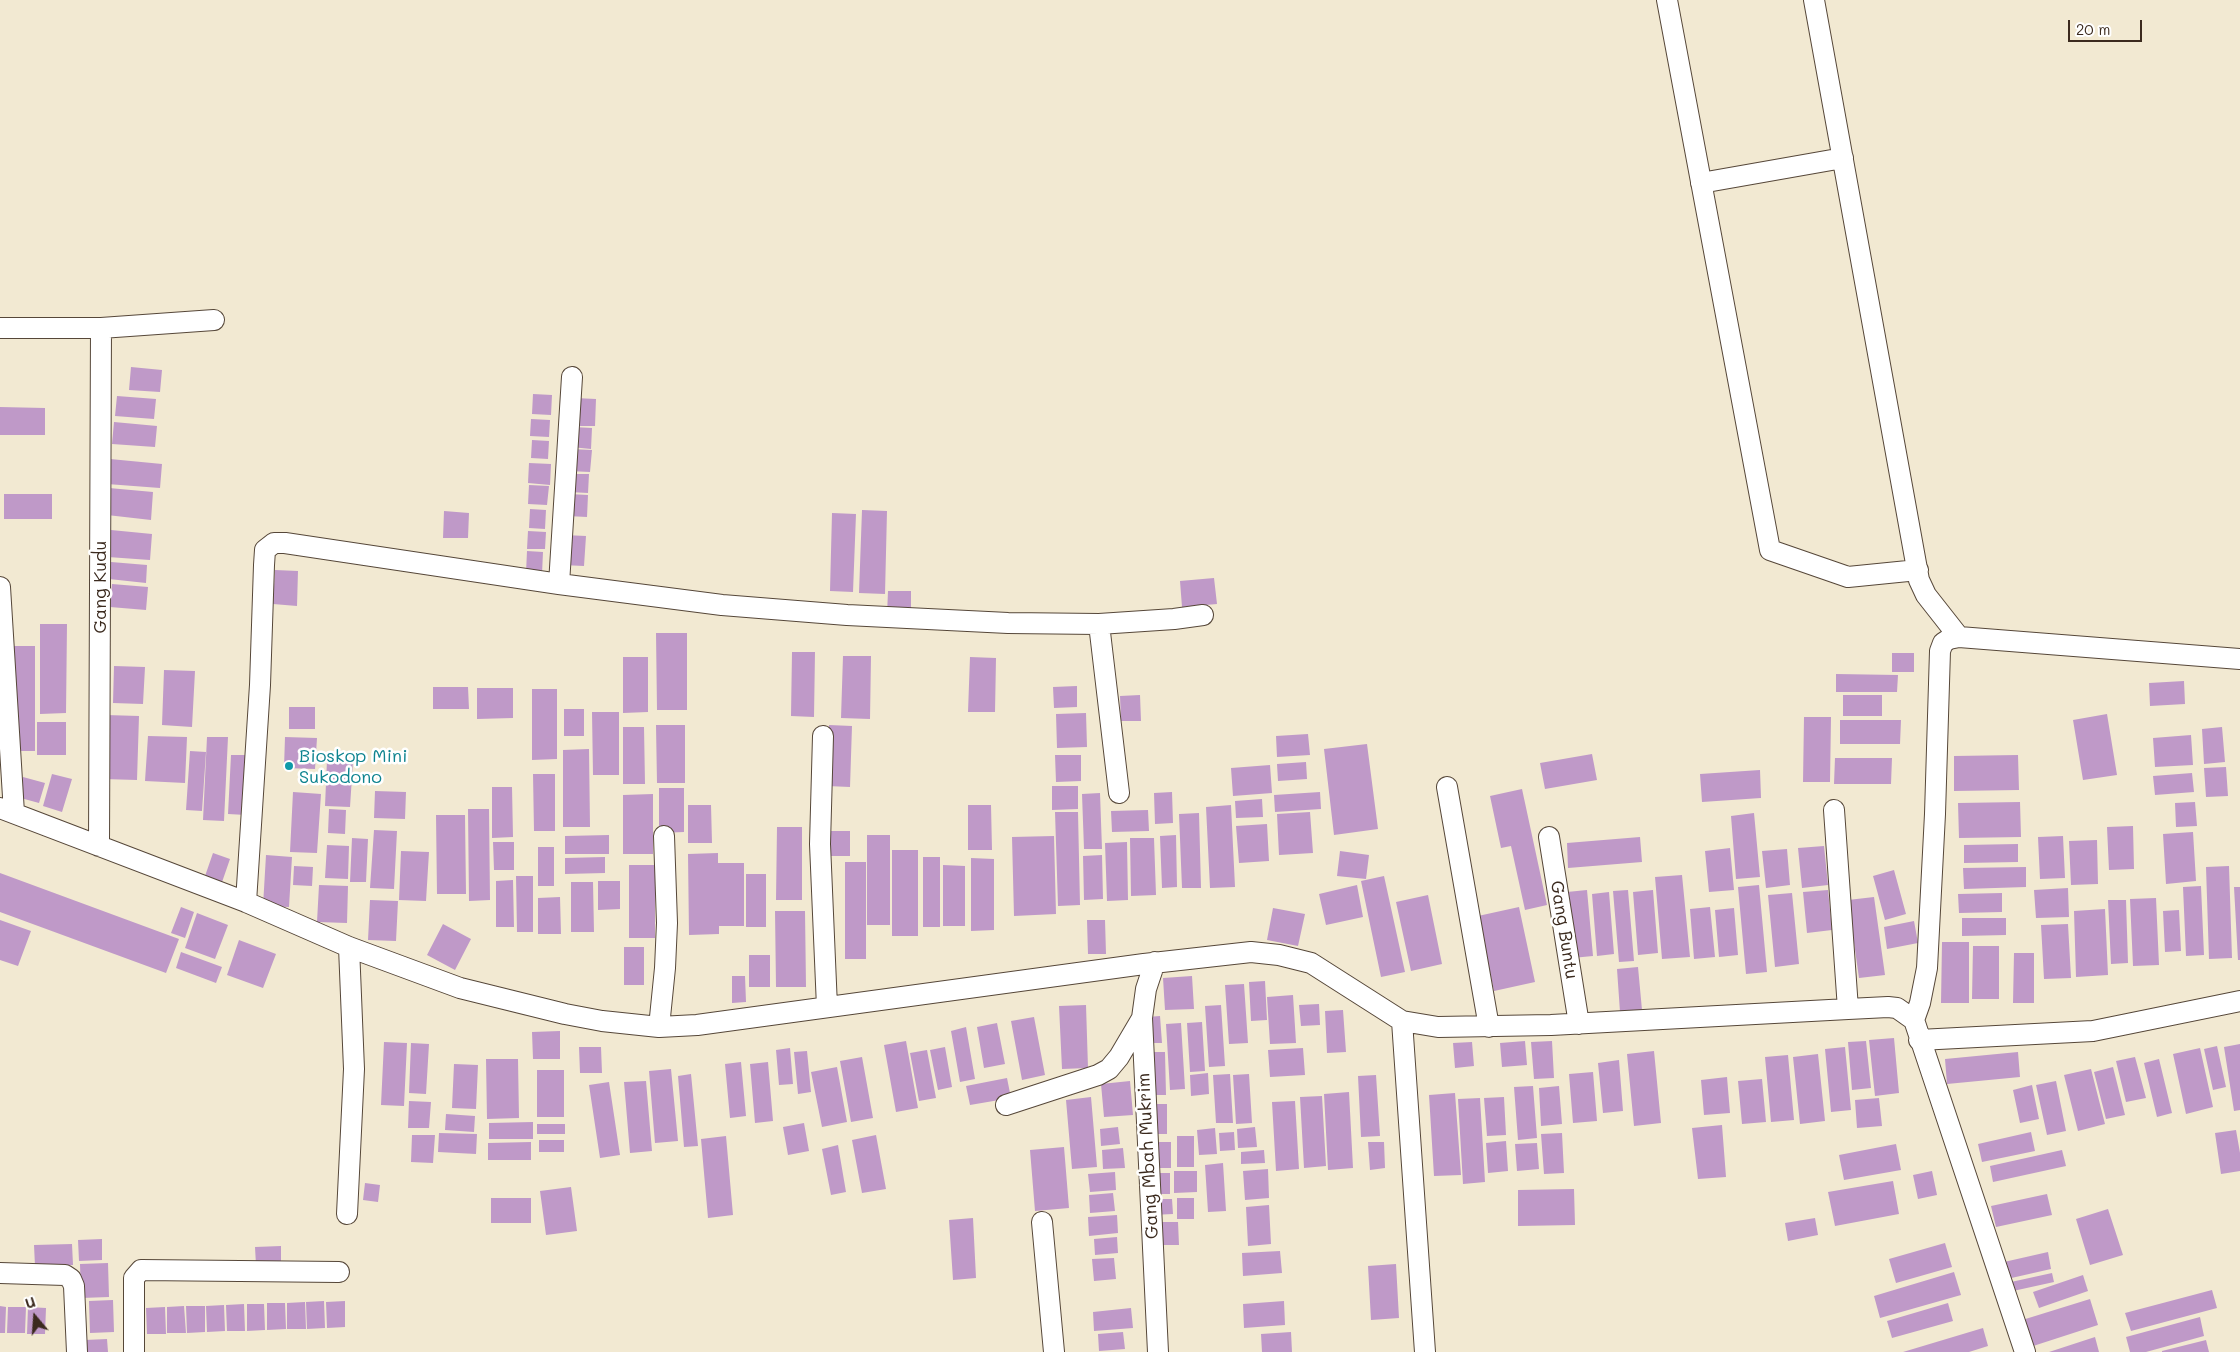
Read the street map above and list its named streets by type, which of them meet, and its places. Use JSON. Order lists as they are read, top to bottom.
{
  "streets": {
    "street": ["Gang Kudu", "Gang Buntu", "Gang Mbah Mukrim"]
  },
  "places": ["Bioskop Mini Sukodono"],
  "scale_bar": "20 m",
  "north": "top"
}
